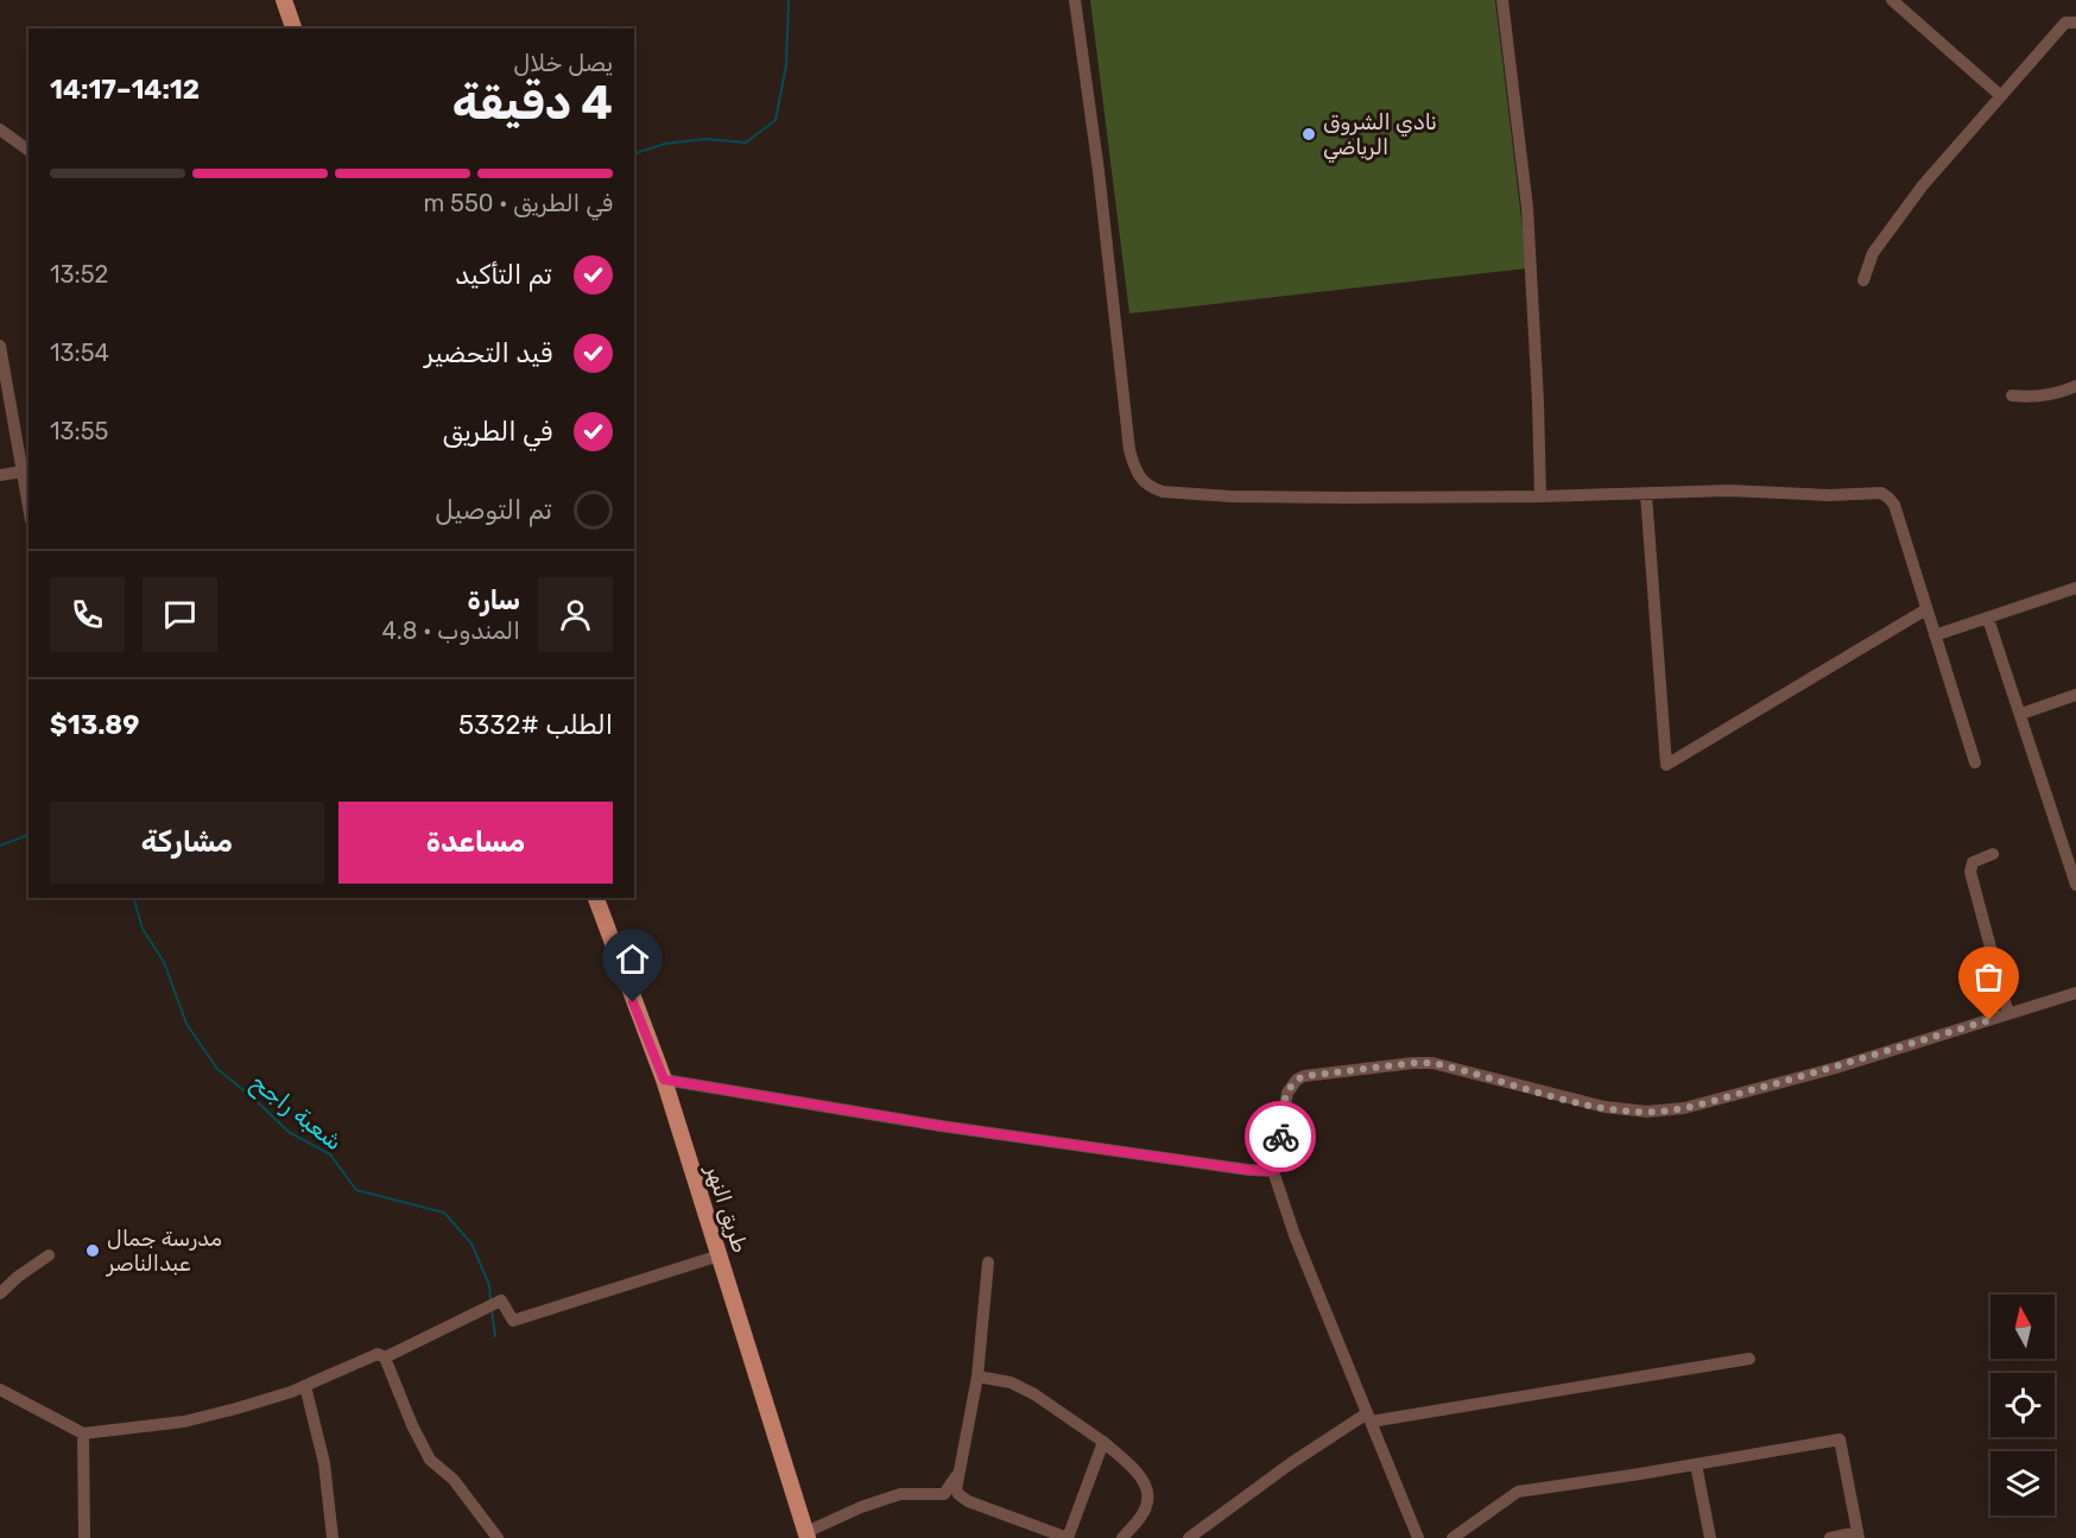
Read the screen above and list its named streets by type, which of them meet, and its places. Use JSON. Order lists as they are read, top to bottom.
{
  "streets": {
    "main road": ["طريق النهر"]
  },
  "water": ["شعبة راجح"],
  "places": ["نادي الشروق الرياضي", "مدرسة جمال عبدالناصر"],
  "north": "top",
  "page": {
    "heading": ["4 دقيقة", "يصل خلال", "14:12–14:17"],
    "panel": [
      "سارة",
      "المندوب · 4.8",
      "الطلب #5332",
      "$13.89"
    ],
    "bar": "في الطريق · 550 m",
    "list": [
      ["تم التأكيد", "13:52"],
      ["قيد التحضير", "13:54"],
      ["في الطريق", "13:55"],
      "تم التوصيل"
    ],
    "buttons": ["مساعدة", "مشاركة"]
  }
}
